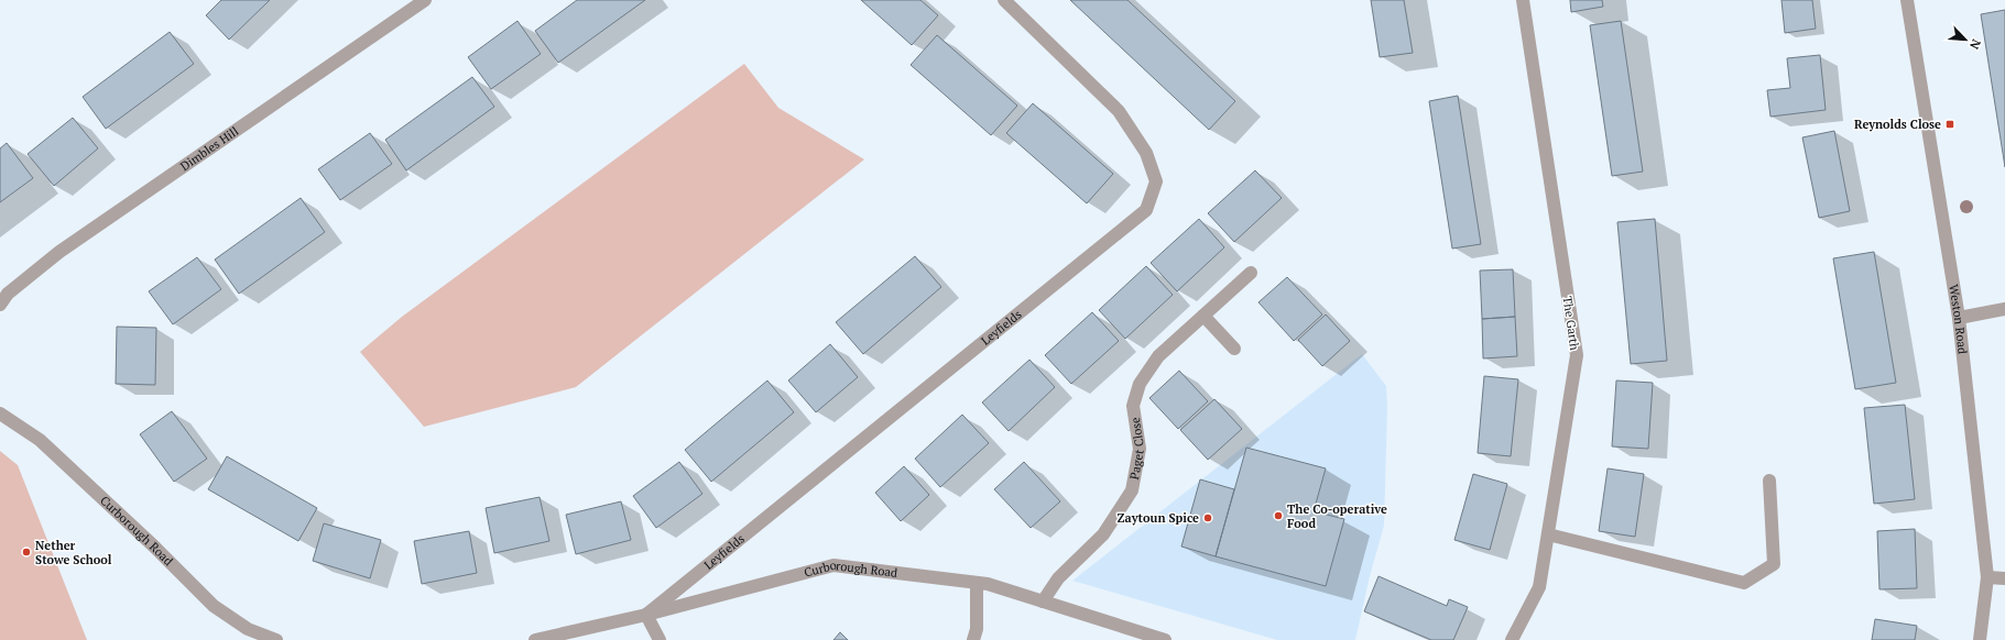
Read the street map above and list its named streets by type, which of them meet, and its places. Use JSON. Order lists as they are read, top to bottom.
{
  "streets": {
    "street": [
      "Dimbles Hill",
      "Weston Road",
      "The Garth",
      "Leyfields",
      "Paget Close",
      "Curborough Road"
    ]
  },
  "crossings": [
    ["Leyfields", "Curborough Road"],
    ["Paget Close", "Curborough Road"]
  ],
  "places": {
    "transit": ["Reynolds Close"],
    "other": ["The Co-operative Food", "Zaytoun Spice", "Nether Stowe School"]
  },
  "north": "bottom right"
}
